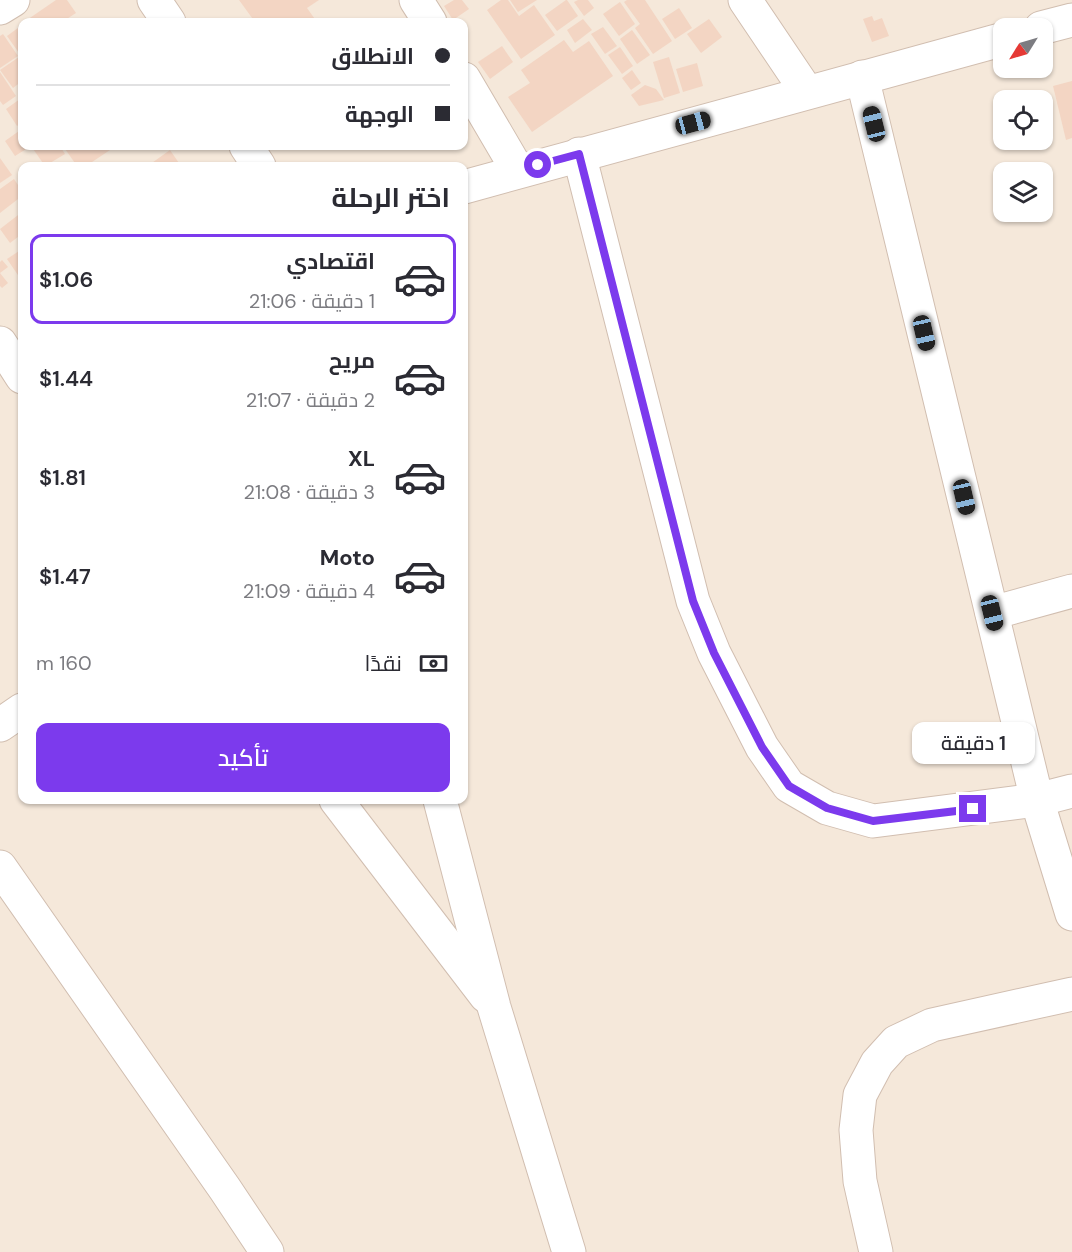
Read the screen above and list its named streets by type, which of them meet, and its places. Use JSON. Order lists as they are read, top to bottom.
{
  "north": "bottom left",
  "page": {
    "banner": ["الانطلاق", "الوجهة"],
    "heading": "اختر الرحلة",
    "list": [
      {
        "name": "اقتصادي",
        "note": "1 دقيقة · 21:06",
        "value": "$1.06"
      },
      {
        "name": "مريح",
        "note": "2 دقيقة · 21:07",
        "value": "$1.44"
      },
      {
        "name": "XL",
        "note": "3 دقيقة · 21:08",
        "value": "$1.81"
      },
      {
        "name": "Moto",
        "note": "4 دقيقة · 21:09",
        "value": "$1.47"
      }
    ],
    "pay": ["نقدًا", "160 m"],
    "buttons": "تأكيد",
    "bubble": "1 دقيقة"
  }
}
